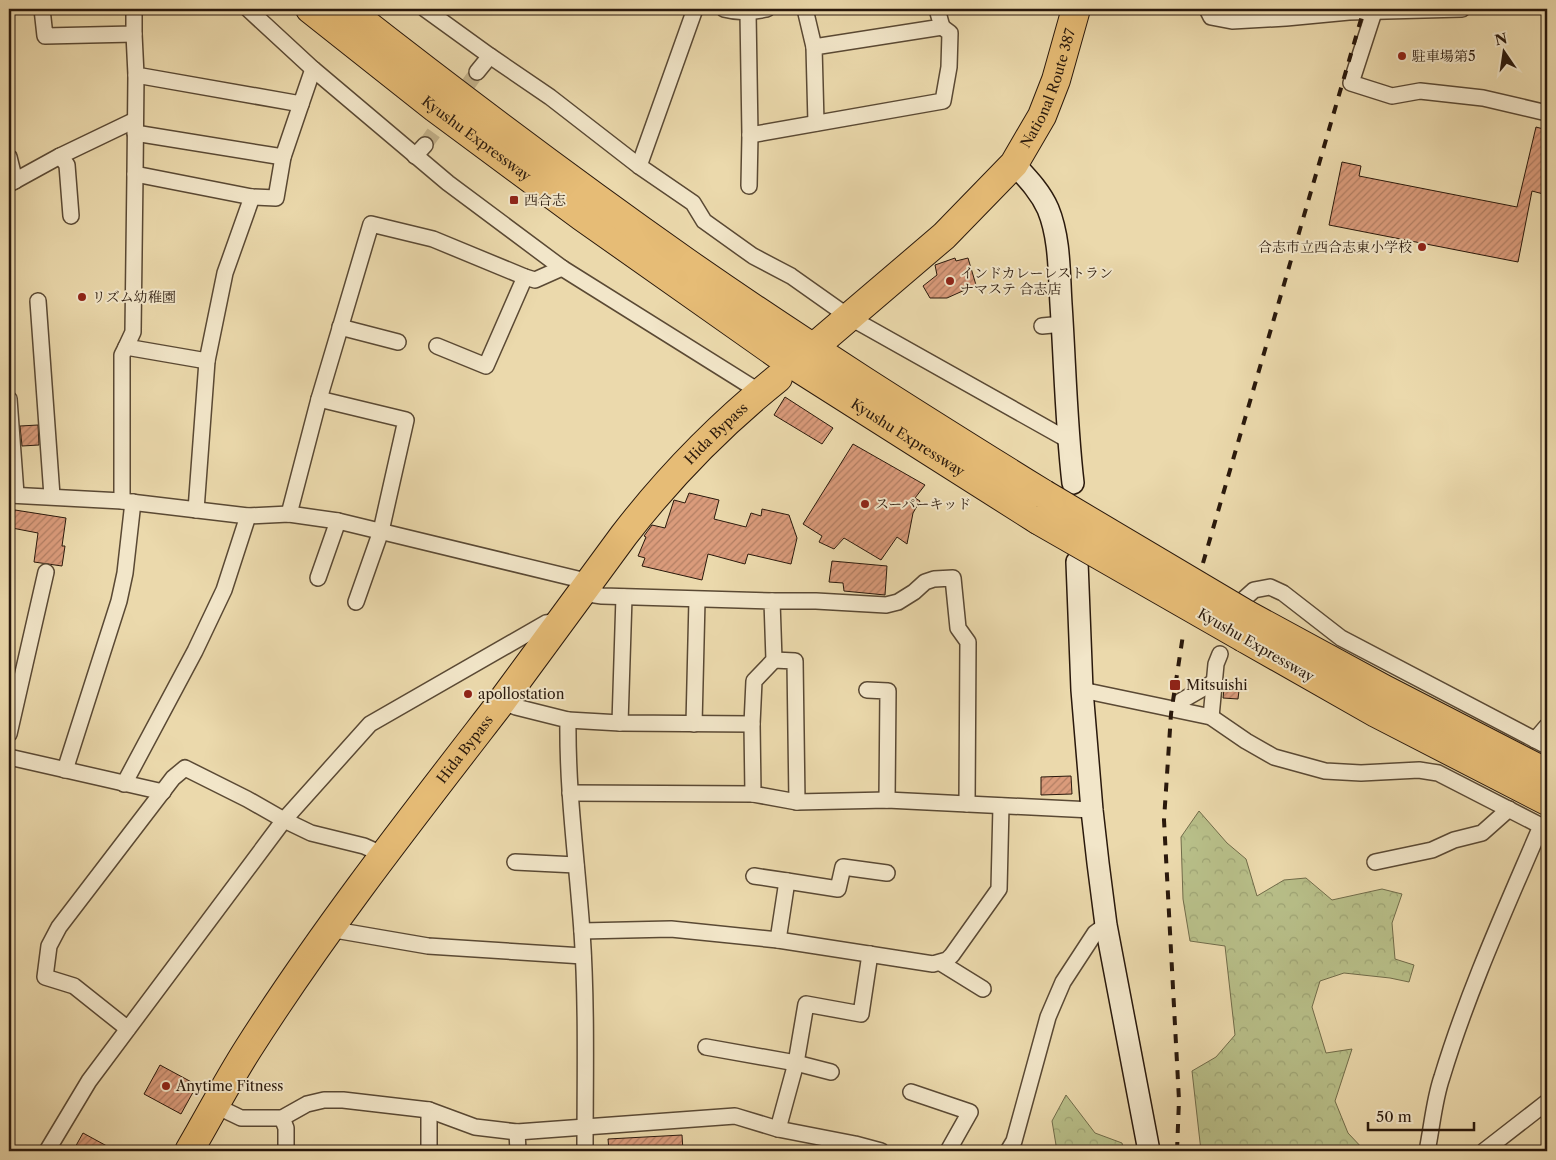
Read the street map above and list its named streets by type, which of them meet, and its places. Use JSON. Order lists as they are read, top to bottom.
{
  "streets": {
    "highway": ["National Route 387", "Kyushu Expressway", "Hida Bypass"]
  },
  "places": {
    "other": [
      "駐車場第5",
      "合志市立西合志東小学校",
      "インドカレーレストラン ナマステ 合志店",
      "リズム幼稚園",
      "スーパーキッド",
      "apollostation",
      "Anytime Fitness"
    ],
    "transit": ["西合志", "Mitsuishi"]
  },
  "scale_bar": "50 m",
  "north": "top"
}
